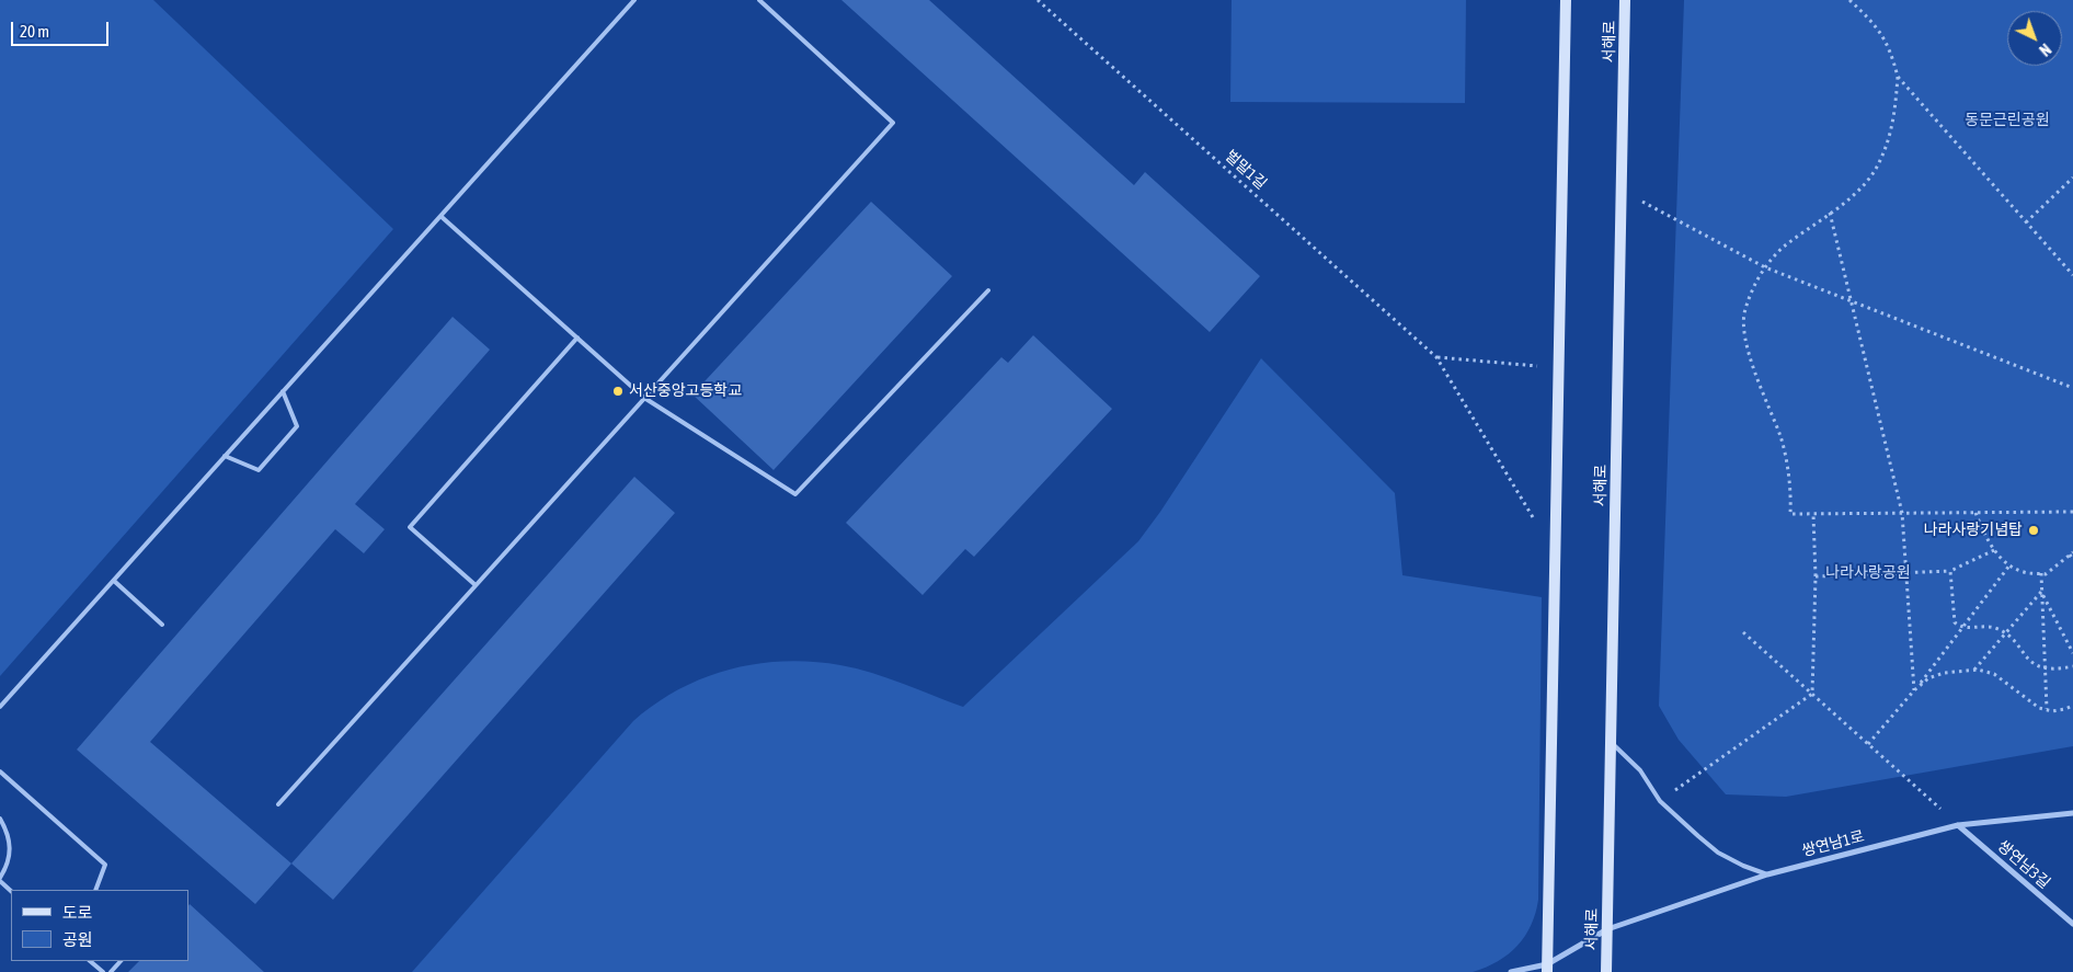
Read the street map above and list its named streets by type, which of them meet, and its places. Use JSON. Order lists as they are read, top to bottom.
{
  "streets": {
    "main road": ["서해로"],
    "street": ["쌍연남1로", "쌍연남3길"],
    "path": ["벌말1길"]
  },
  "crossings": [
    ["서해로", "쌍연남1로"],
    ["쌍연남1로", "쌍연남3길"]
  ],
  "parks": ["동문근린공원", "나라사랑공원"],
  "places": ["서산중앙고등학교", "나라사랑기념탑"],
  "legend": ["도로", "공원"],
  "scale_bar": "20 m",
  "north": "bottom right"
}
